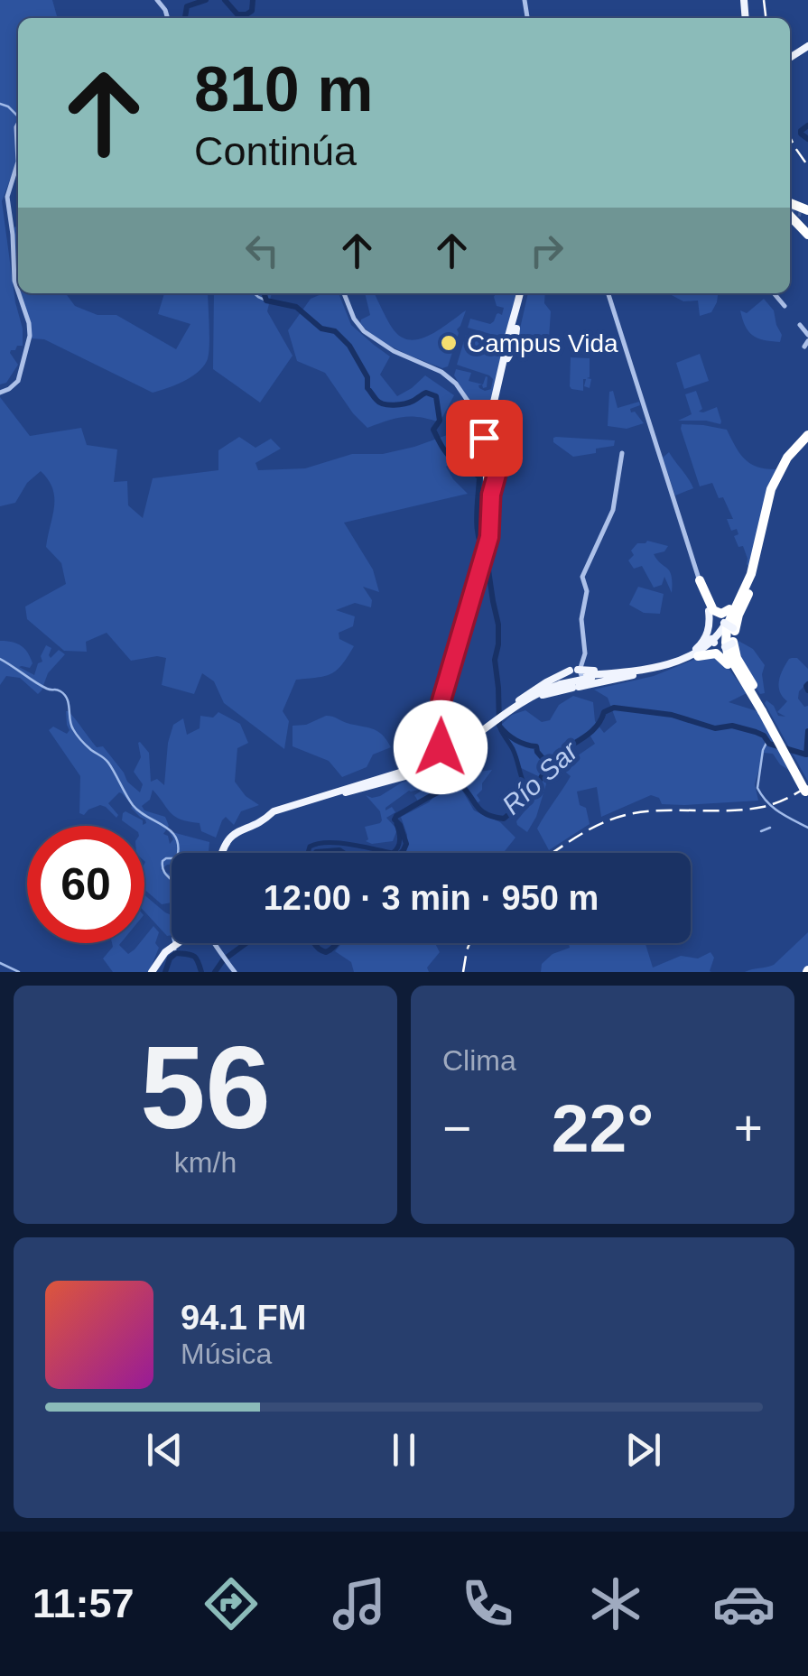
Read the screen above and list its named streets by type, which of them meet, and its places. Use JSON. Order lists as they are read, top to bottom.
{
  "water": ["Río Sar"],
  "places": ["Campus Vida"],
  "page": {
    "turn": ["810 m", "Continúa"],
    "limit": "60",
    "trip": "12:00 · 3 min · 950 m",
    "tile": [
      ["56", "km/h"],
      "Clima"
    ],
    "heat": ["−", "22°", "+"],
    "song": ["94.1 FM", "Música"],
    "tabs": "11:57"
  }
}
